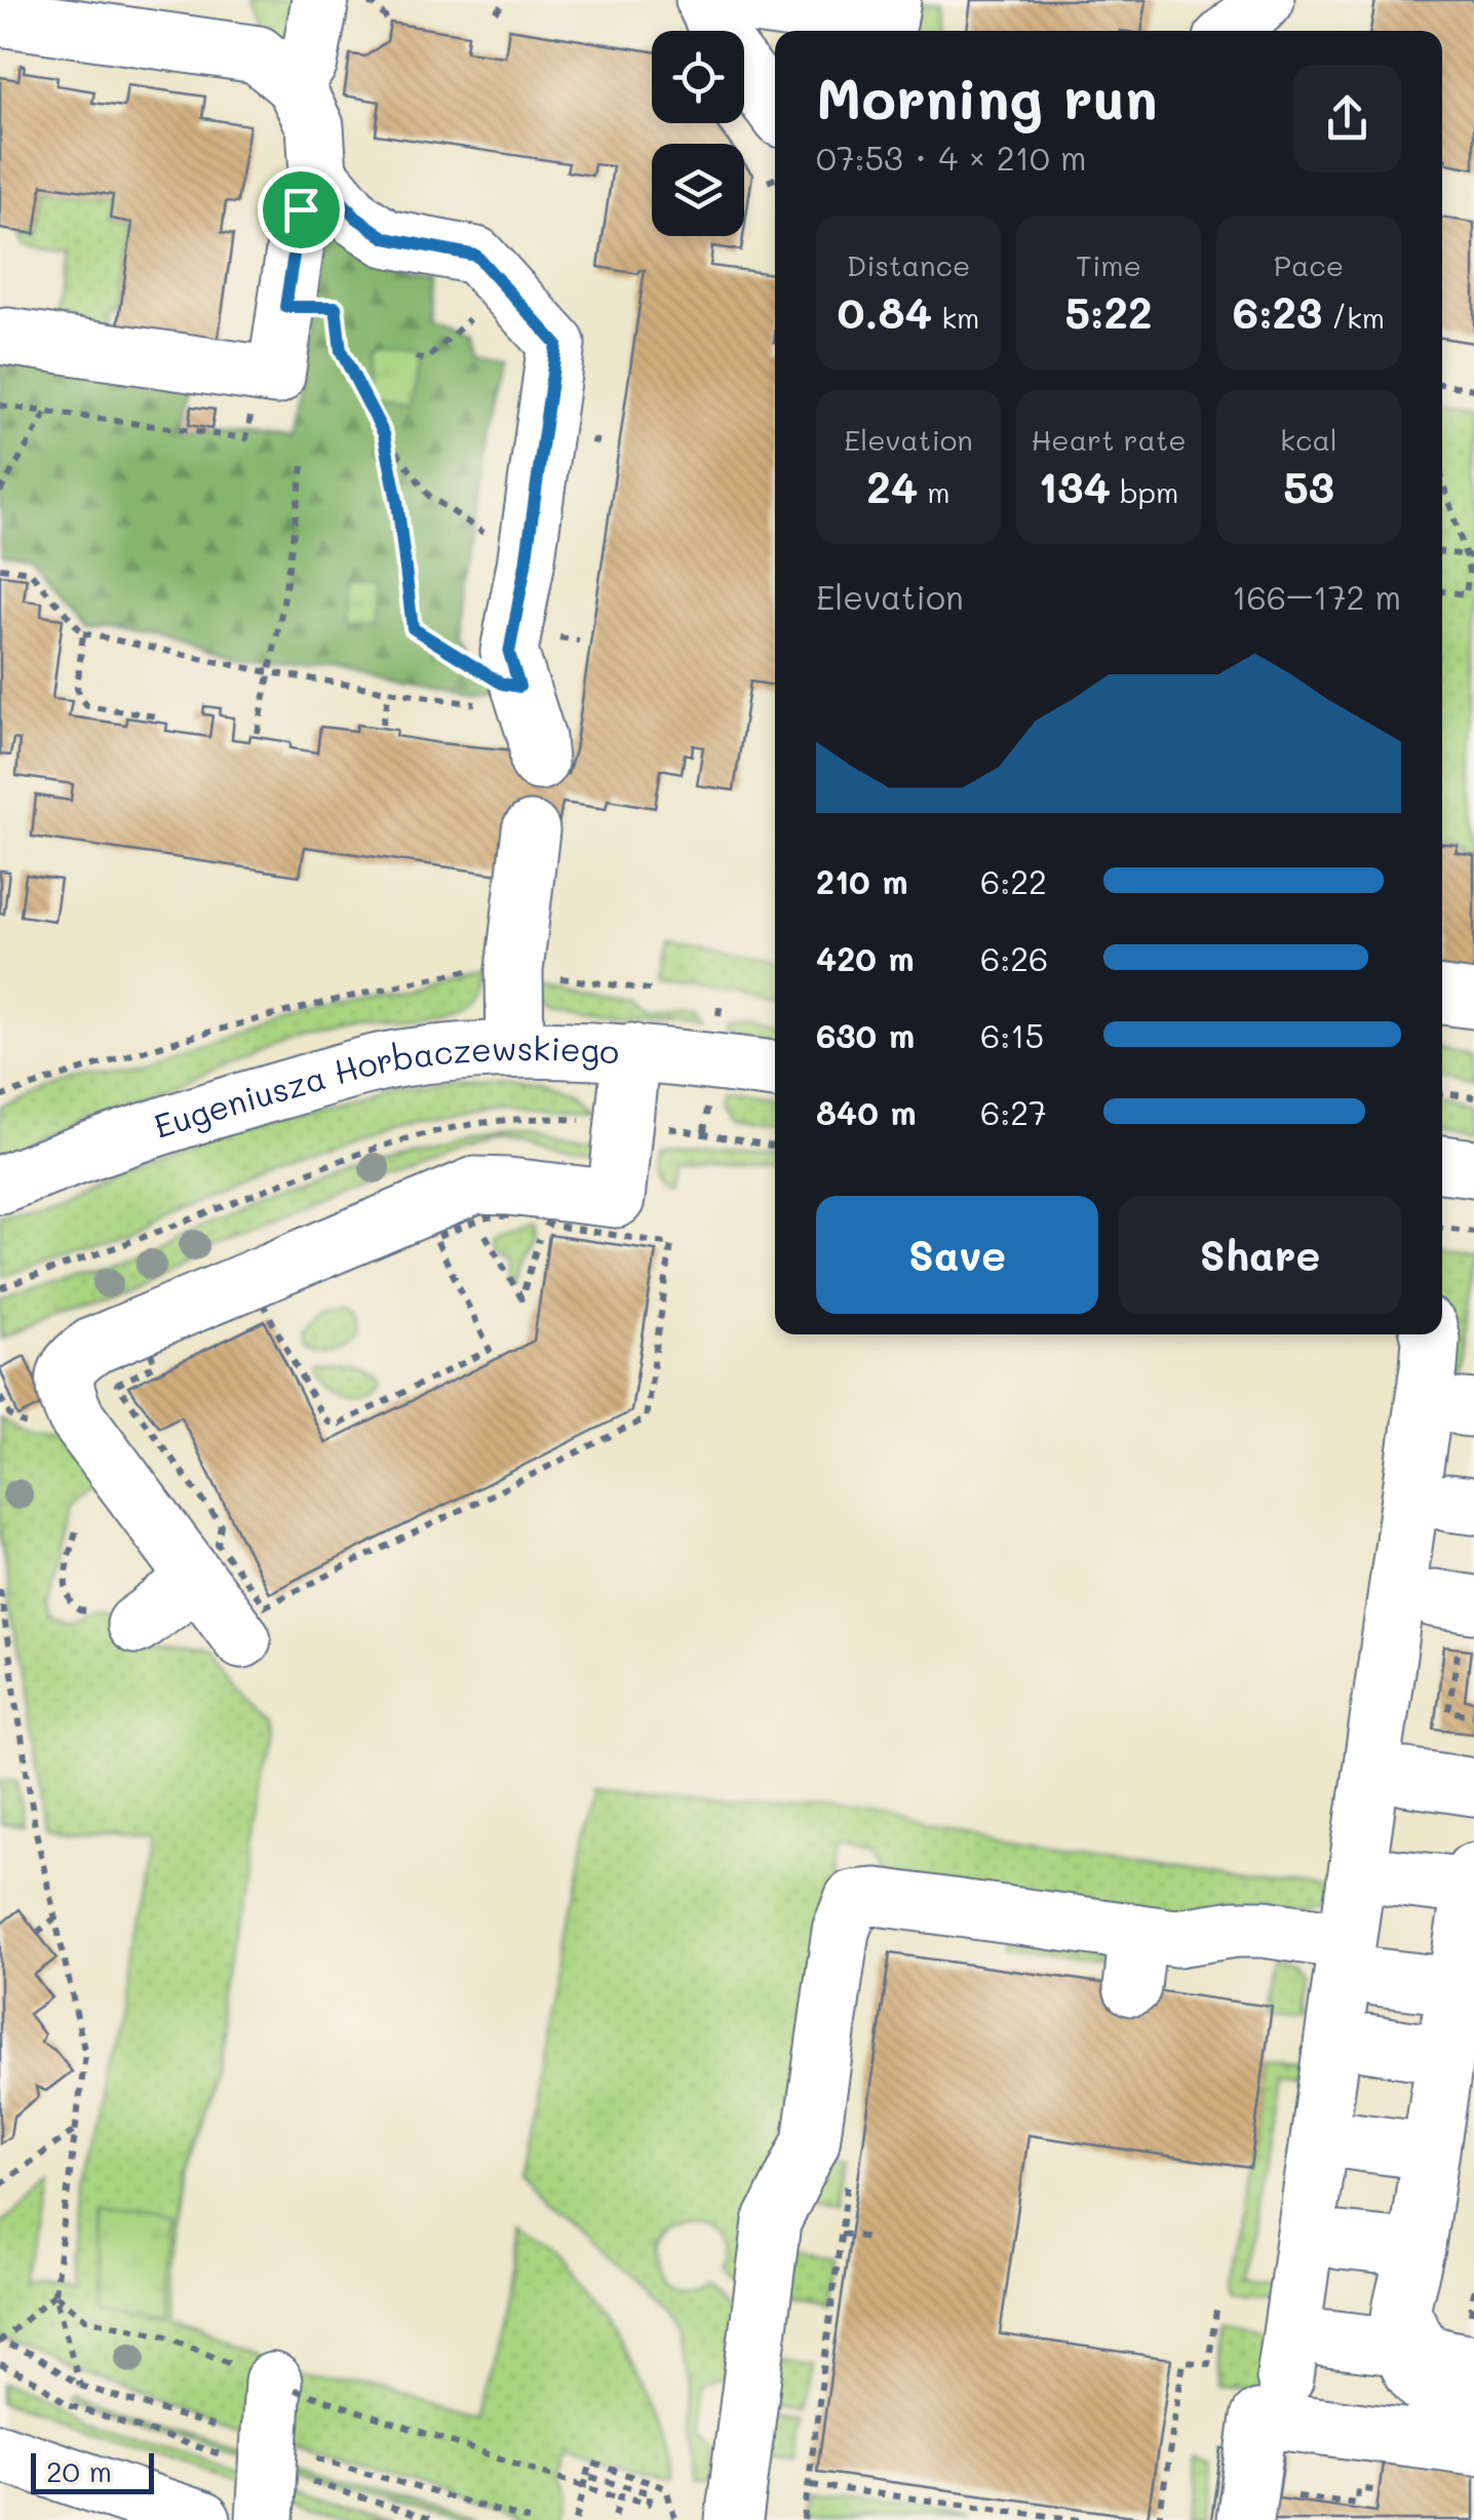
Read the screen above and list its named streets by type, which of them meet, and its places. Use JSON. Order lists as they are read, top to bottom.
{
  "streets": {
    "street": ["Eugeniusza Horbaczewskiego"]
  },
  "scale_bar": "20 m",
  "page": {
    "heading": ["Morning run", "07:53 · 4 × 210 m"],
    "stats": [
      ["Distance", "0.84 km"],
      ["Time", "5:22"],
      ["Pace", "6:23 /km"],
      ["Elevation", "24 m"],
      ["Heart rate", "134 bpm"],
      ["kcal", "53"]
    ],
    "chart": ["Elevation", "166–172 m"],
    "list": [
      {
        "name": "210 m",
        "note": "6:22"
      },
      {
        "name": "420 m",
        "note": "6:26"
      },
      {
        "name": "630 m",
        "note": "6:15"
      },
      {
        "name": "840 m",
        "note": "6:27"
      }
    ],
    "buttons": ["Save", "Share"],
    "scale": "20 m"
  }
}
